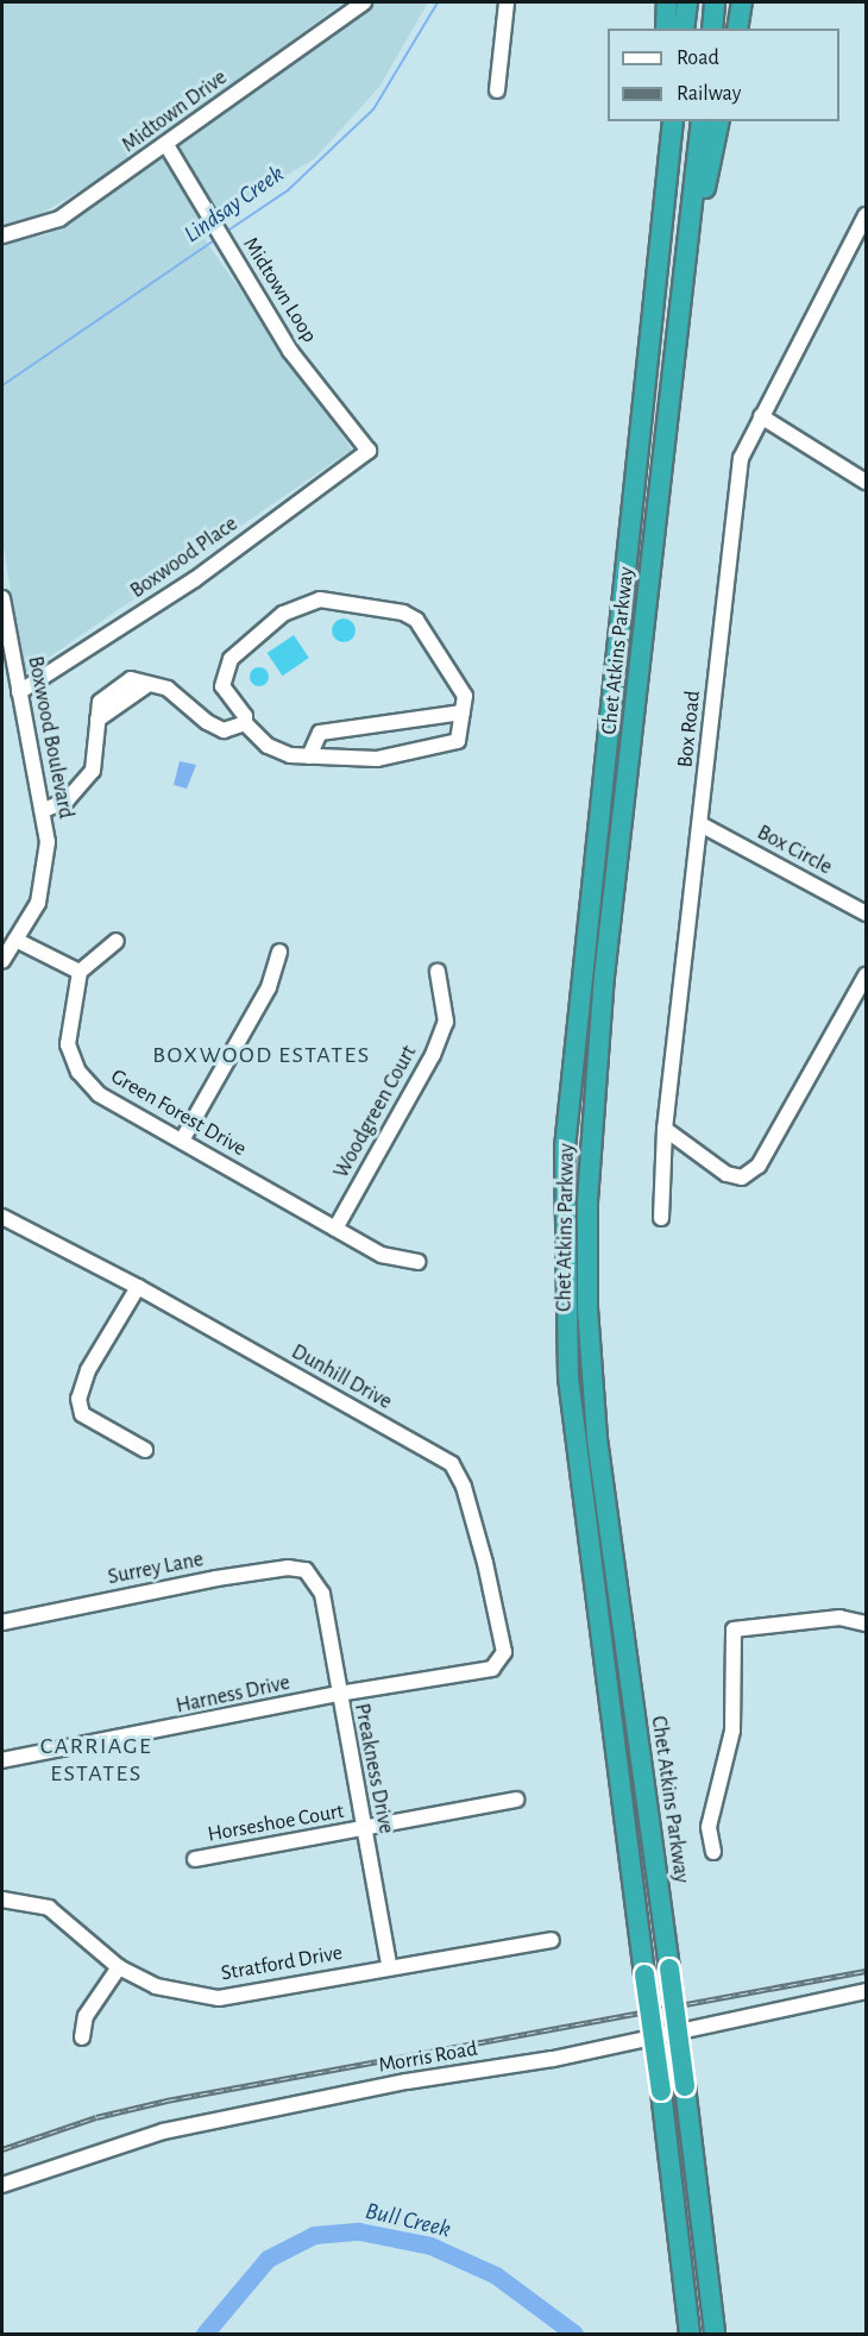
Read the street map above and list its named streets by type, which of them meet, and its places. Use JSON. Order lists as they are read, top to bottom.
{
  "streets": {
    "highway": ["Chet Atkins Parkway"],
    "street": [
      "Midtown Drive",
      "Midtown Loop",
      "Boxwood Place",
      "Box Road",
      "Boxwood Boulevard",
      "Box Circle",
      "Woodgreen Court",
      "Green Forest Drive",
      "Dunhill Drive",
      "Surrey Lane",
      "Harness Drive",
      "Preakness Drive",
      "Horseshoe Court",
      "Stratford Drive",
      "Morris Road"
    ]
  },
  "crossings": [
    ["Midtown Drive", "Midtown Loop"],
    ["Midtown Loop", "Boxwood Place"],
    ["Boxwood Place", "Boxwood Boulevard"],
    ["Box Road", "Box Circle"],
    ["Woodgreen Court", "Green Forest Drive"],
    ["Dunhill Drive", "Harness Drive"],
    ["Surrey Lane", "Preakness Drive"],
    ["Harness Drive", "Preakness Drive"],
    ["Preakness Drive", "Horseshoe Court"],
    ["Preakness Drive", "Stratford Drive"]
  ],
  "districts": ["BOXWOOD ESTATES", "CARRIAGE ESTATES"],
  "water": ["Lindsay Creek", "Bull Creek"],
  "legend": ["Road", "Railway"]
}
